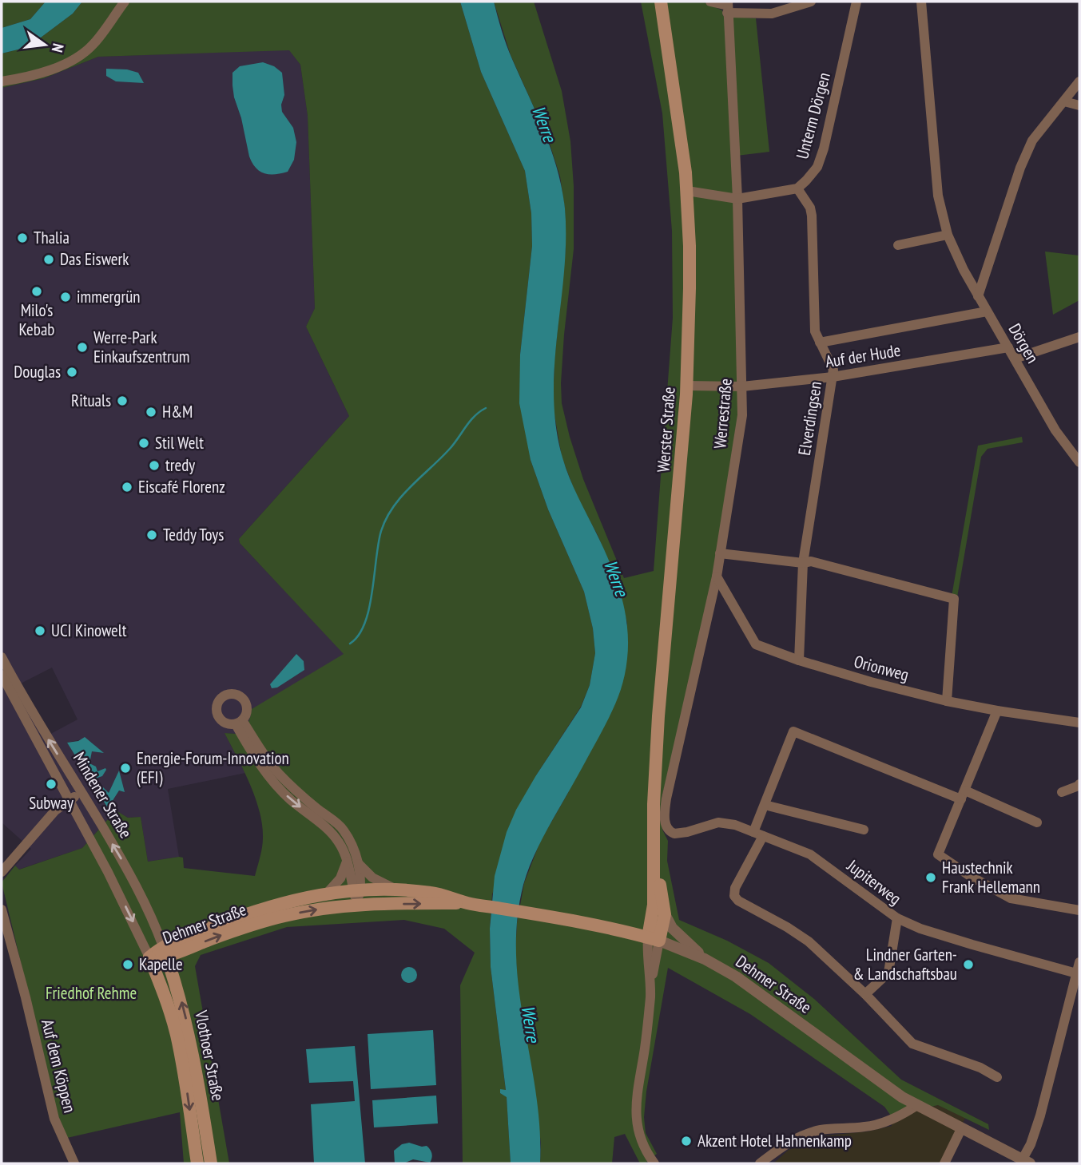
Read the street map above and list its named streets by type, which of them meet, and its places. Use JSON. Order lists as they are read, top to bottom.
{
  "streets": {
    "main road": ["Werster Straße", "Dehmer Straße", "Vlothoer Straße"],
    "street": [
      "Unterm Dörgen",
      "Dörgen",
      "Auf der Hude",
      "Werrestraße",
      "Elverdingsen",
      "Orionweg",
      "Mindener Straße",
      "Jupiterweg",
      "Auf dem Köppen"
    ]
  },
  "crossings": [
    ["Unterm Dörgen", "Elverdingsen"],
    ["Dörgen", "Auf der Hude"],
    ["Auf der Hude", "Werrestraße"],
    ["Auf der Hude", "Elverdingsen"],
    ["Auf der Hude", "Werster Straße"],
    ["Werrestraße", "Orionweg"],
    ["Werrestraße", "Jupiterweg"],
    ["Elverdingsen", "Orionweg"],
    ["Werster Straße", "Dehmer Straße"],
    ["Mindener Straße", "Dehmer Straße"],
    ["Mindener Straße", "Vlothoer Straße"],
    ["Dehmer Straße", "Vlothoer Straße"]
  ],
  "water": ["Werre"],
  "parks": ["Friedhof Rehme"],
  "places": [
    "Thalia",
    "Das Eiswerk",
    "Milo's Kebab",
    "immergrün",
    "Werre-Park Einkaufszentrum",
    "Douglas",
    "Rituals",
    "H&M",
    "Stil Welt",
    "tredy",
    "Eiscafé Florenz",
    "Teddy Toys",
    "UCI Kinowelt",
    "Energie-Forum-Innovation (EFI)",
    "Subway",
    "Haustechnik Frank Hellemann",
    "Kapelle",
    "Lindner Garten- & Landschaftsbau",
    "Akzent Hotel Hahnenkamp"
  ],
  "north": "right"
}
